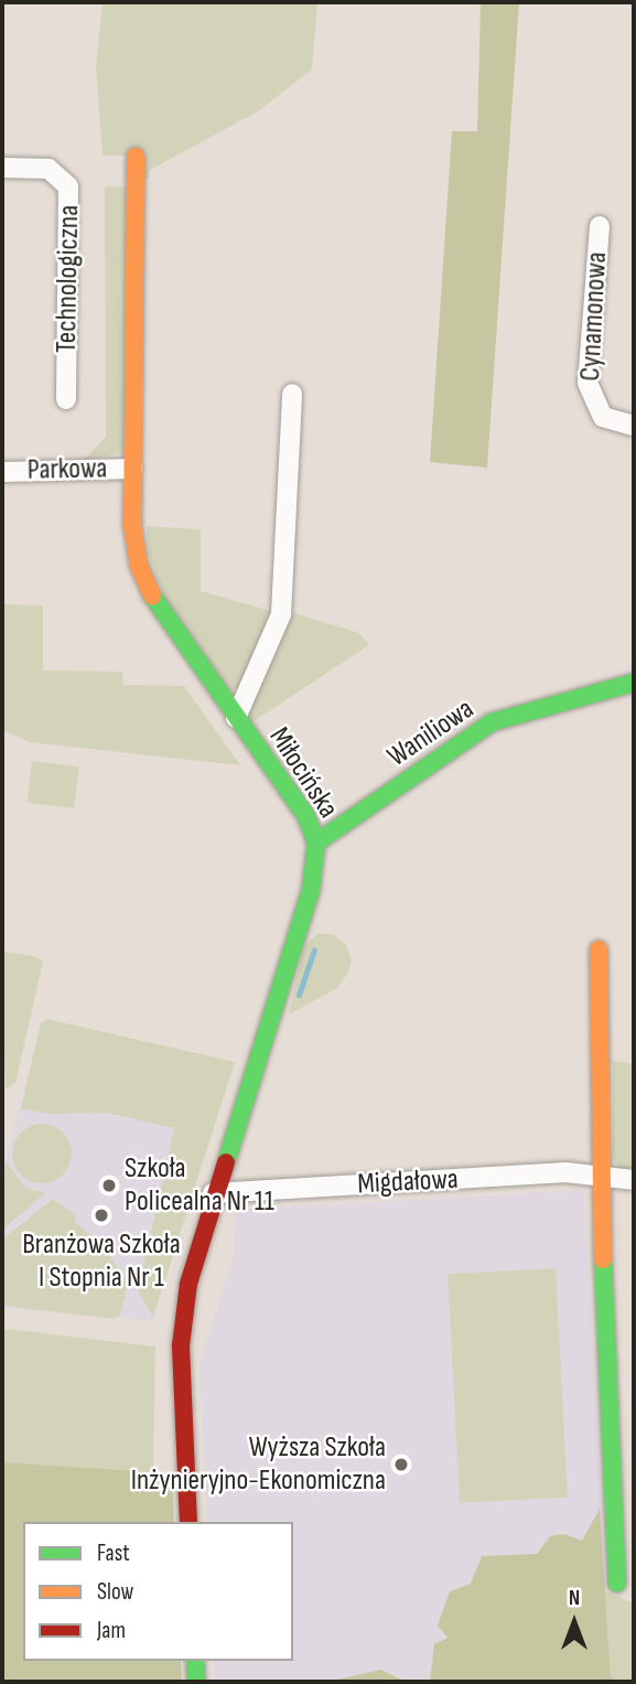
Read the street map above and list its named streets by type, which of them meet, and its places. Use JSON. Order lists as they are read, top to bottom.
{
  "streets": {
    "street": [
      "Technologiczna",
      "Cynamonowa",
      "Parkowa",
      "Waniliowa",
      "Miłocińska",
      "Migdałowa"
    ]
  },
  "crossings": [
    ["Parkowa", "Miłocińska"],
    ["Waniliowa", "Miłocińska"],
    ["Miłocińska", "Migdałowa"]
  ],
  "places": ["Szkoła Policealna Nr 11", "Branżowa Szkoła I Stopnia Nr 1", "Wyższa Szkoła Inżynieryjno-Ekonomiczna"],
  "legend": ["Fast", "Slow", "Jam"],
  "north": "top"
}
